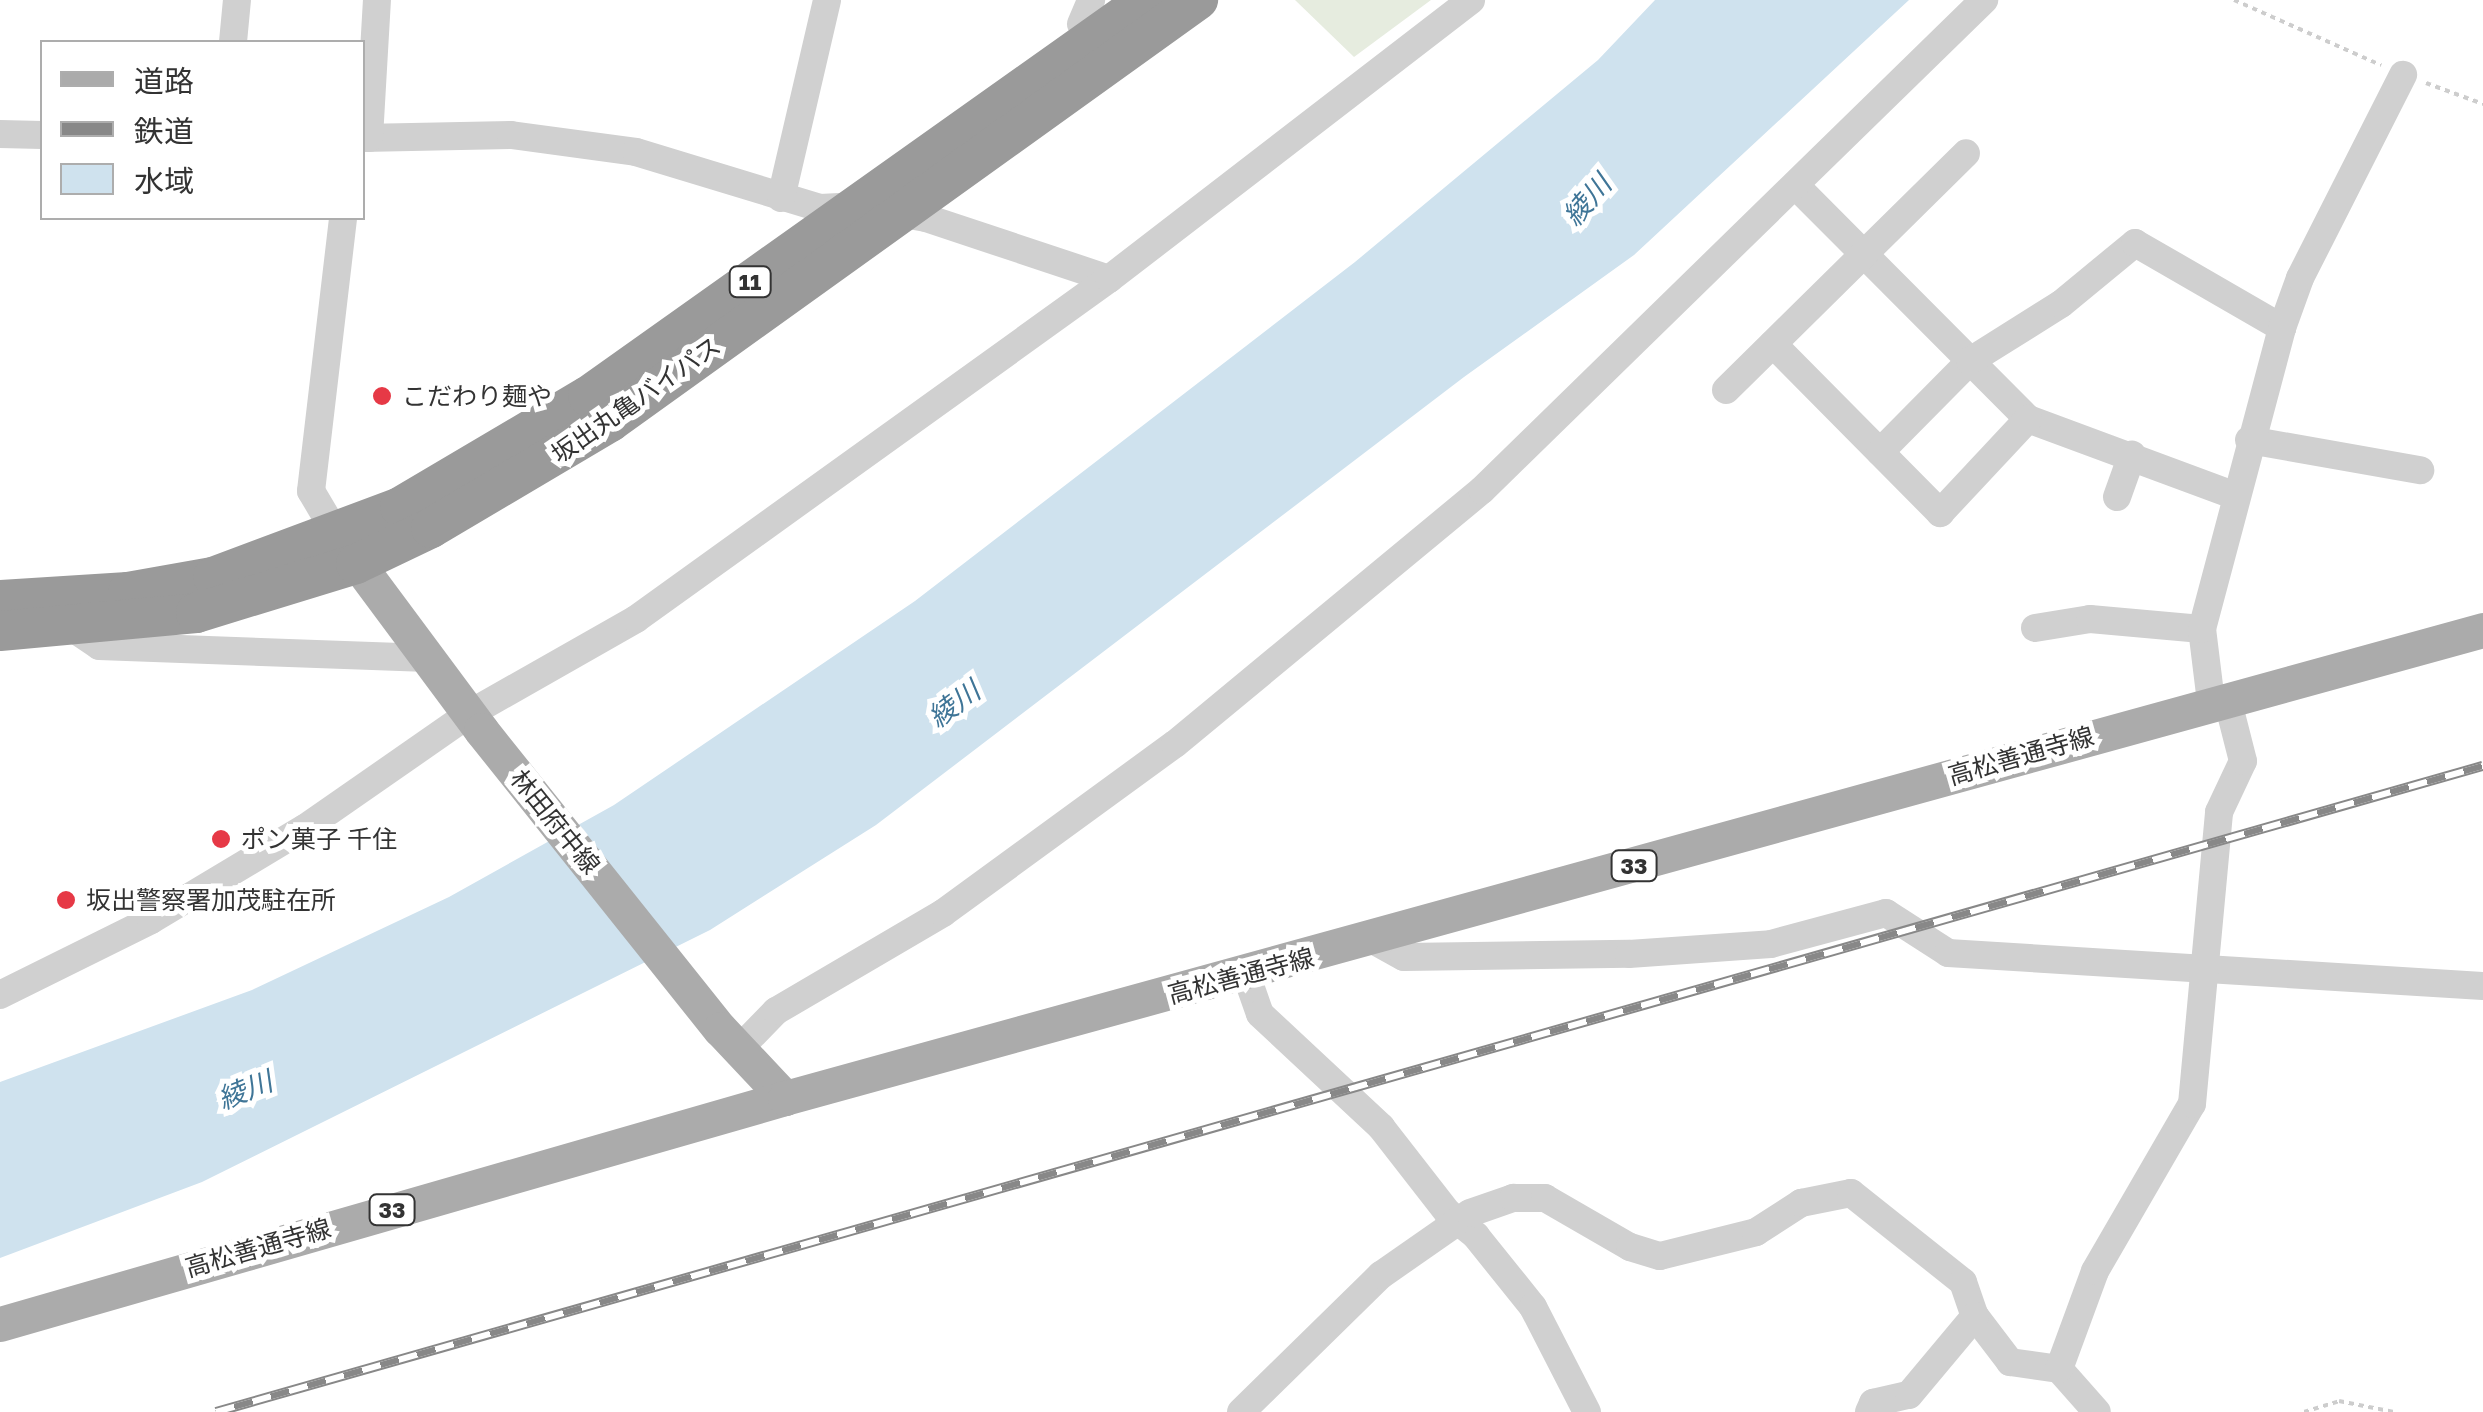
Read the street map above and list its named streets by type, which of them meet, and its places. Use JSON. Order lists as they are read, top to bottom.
{
  "streets": {
    "highway": ["11", "坂出丸亀バイパス"],
    "main road": ["高松善通寺線", "林田府中線", "33"]
  },
  "crossings": [
    ["坂出丸亀バイパス", "林田府中線"],
    ["高松善通寺線", "林田府中線"]
  ],
  "water": ["綾川"],
  "places": ["こだわり麺や", "ポン菓子 千住", "坂出警察署加茂駐在所"],
  "legend": ["道路", "鉄道", "水域"]
}
